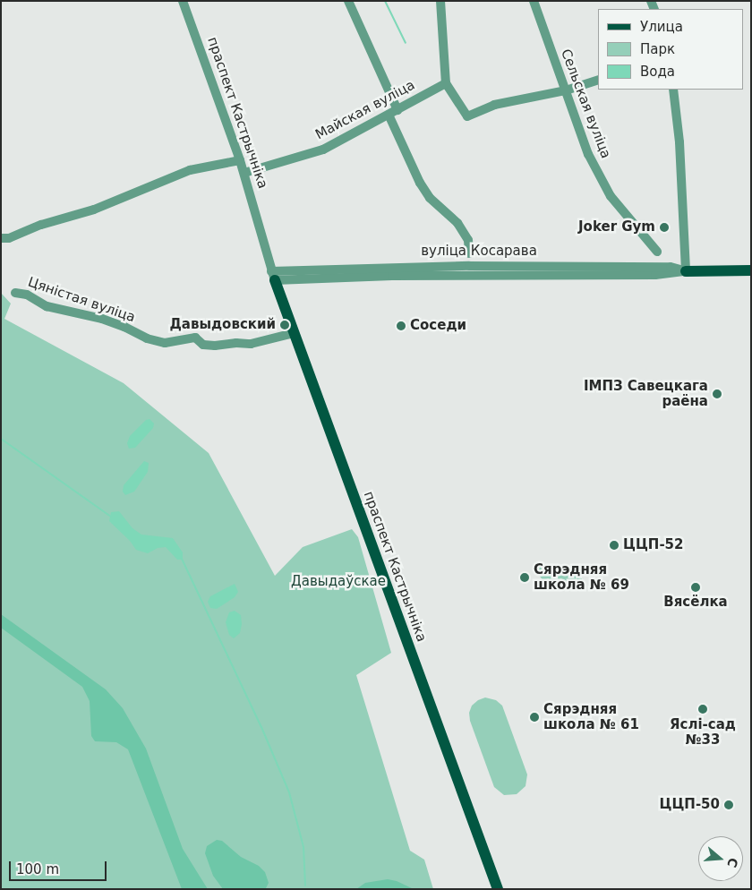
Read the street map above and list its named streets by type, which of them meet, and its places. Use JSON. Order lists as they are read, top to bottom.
{
  "streets": {
    "main road": ["праспект Кастрычніка", "вуліца Косарава"],
    "street": ["Сельская вуліца", "Майская вуліца", "Цяністая вуліца"]
  },
  "crossings": [
    ["Майская вуліца", "праспект Кастрычніка"],
    ["праспект Кастрычніка", "вуліца Косарава"],
    ["праспект Кастрычніка", "Цяністая вуліца"]
  ],
  "parks": ["Давыдаўскае"],
  "places": [
    "Joker Gym",
    "Давыдовский",
    "Соседи",
    "ІМПЗ Савецкага раёна",
    "ЦЦП-52",
    "Сярэдняя школа № 69",
    "Вясёлка",
    "Яслі-сад №33",
    "Сярэдняя школа № 61",
    "ЦЦП-50"
  ],
  "legend": ["Улица", "Парк", "Вода"],
  "scale_bar": "100 m",
  "north": "right"
}
